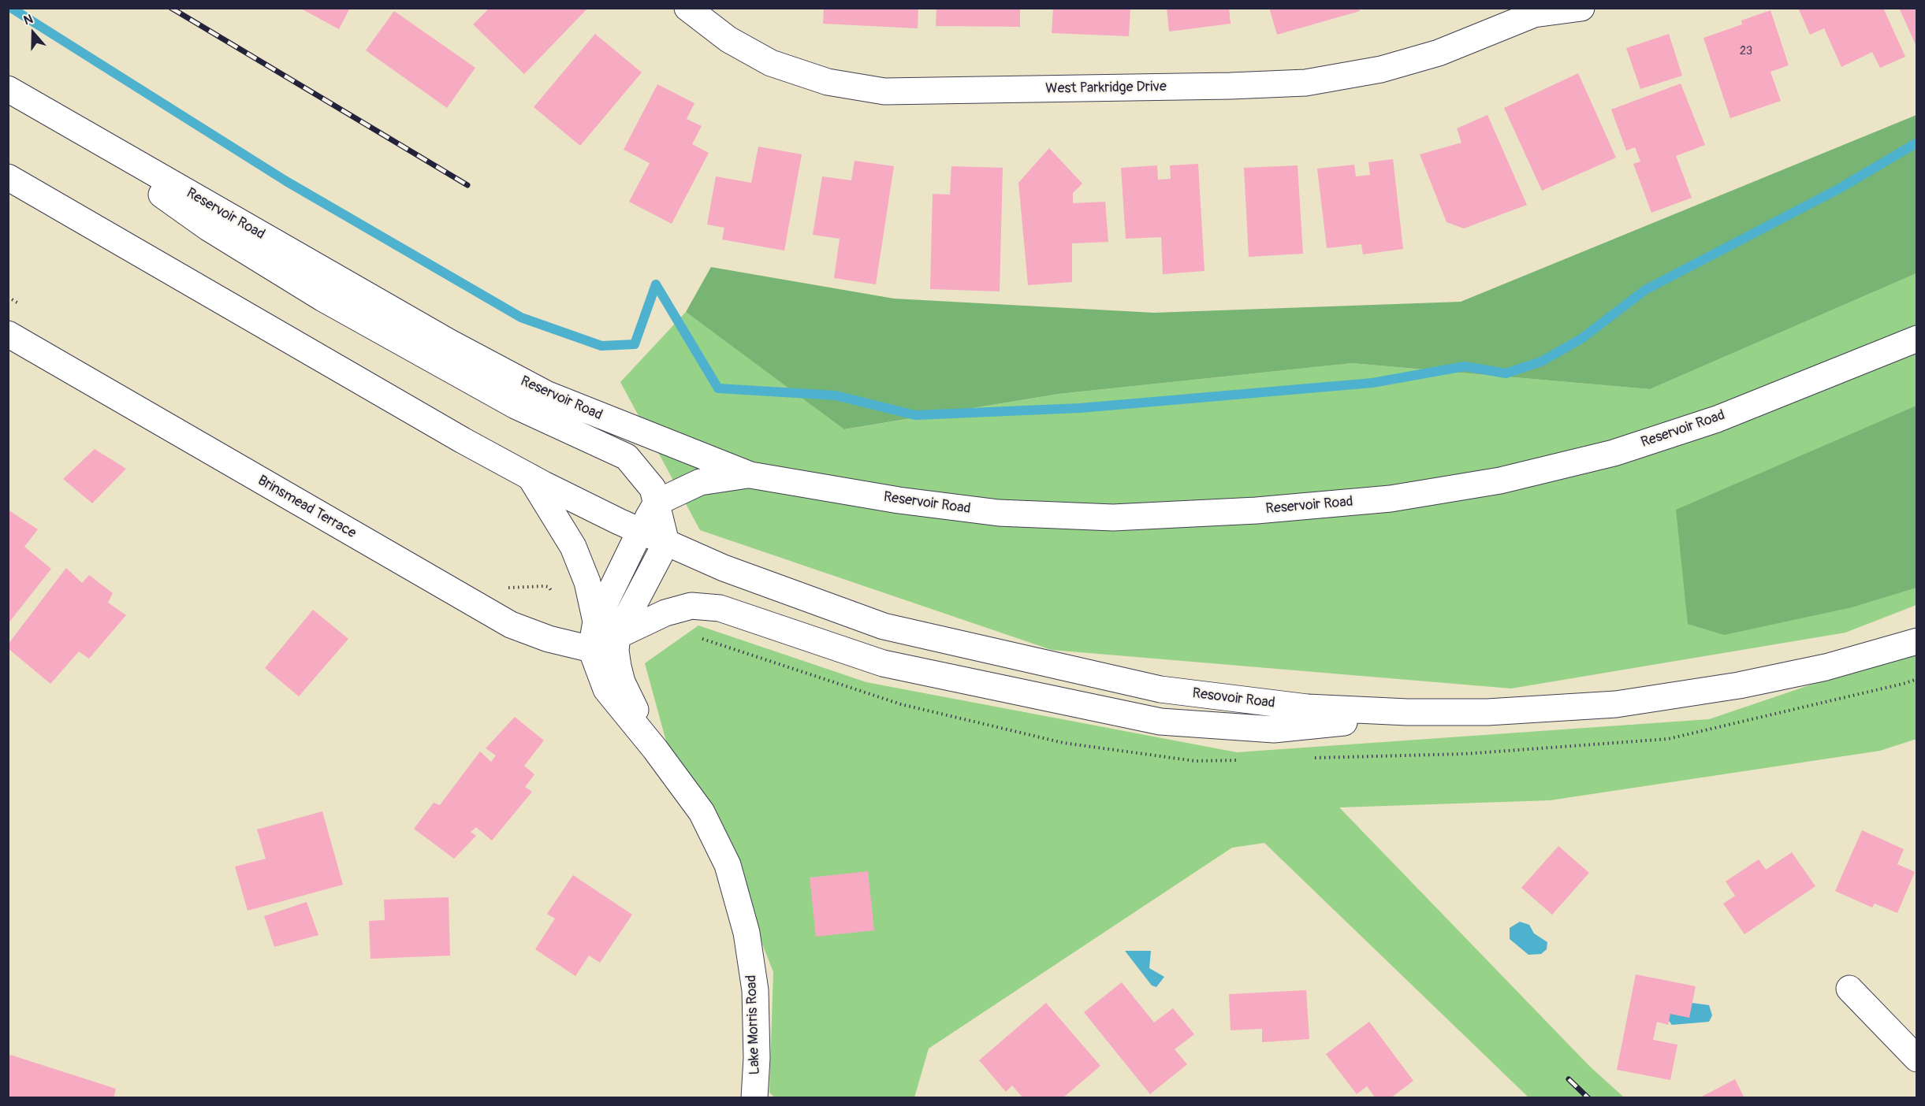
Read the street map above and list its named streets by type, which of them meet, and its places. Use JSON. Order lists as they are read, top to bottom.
{
  "streets": {
    "main road": [
      "West Parkridge Drive",
      "Reservoir Road",
      "Brinsmead Terrace",
      "Resovoir Road",
      "Lake Morris Road"
    ]
  },
  "crossings": [
    ["Brinsmead Terrace", "Lake Morris Road"]
  ],
  "house_numbers": ["23"],
  "north": "top"
}
